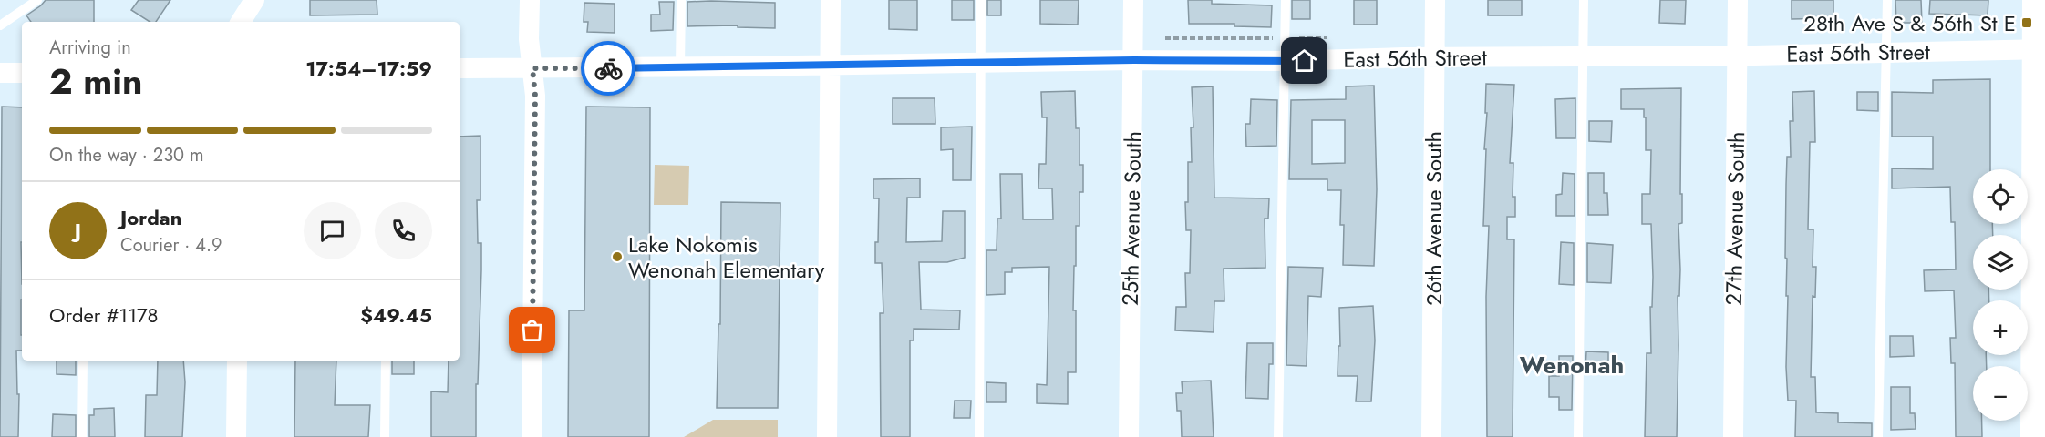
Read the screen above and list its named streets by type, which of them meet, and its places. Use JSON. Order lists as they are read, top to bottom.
{
  "streets": {
    "street": [
      "East 56th Street",
      "25th Avenue South",
      "26th Avenue South",
      "27th Avenue South"
    ]
  },
  "crossings": [
    ["East 56th Street", "25th Avenue South"],
    ["East 56th Street", "26th Avenue South"],
    ["East 56th Street", "27th Avenue South"]
  ],
  "districts": ["Wenonah"],
  "places": {
    "transit": ["28th Ave S & 56th St E"],
    "other": ["Lake Nokomis Wenonah Elementary"]
  },
  "page": {
    "heading": ["2 min", "Arriving in", "17:54–17:59"],
    "panel": [
      "Jordan",
      "Courier · 4.9",
      "Order #1178",
      "$49.45"
    ],
    "bar": "On the way · 230 m",
    "map_buttons": ["+", "−"],
    "round": "J"
  }
}
